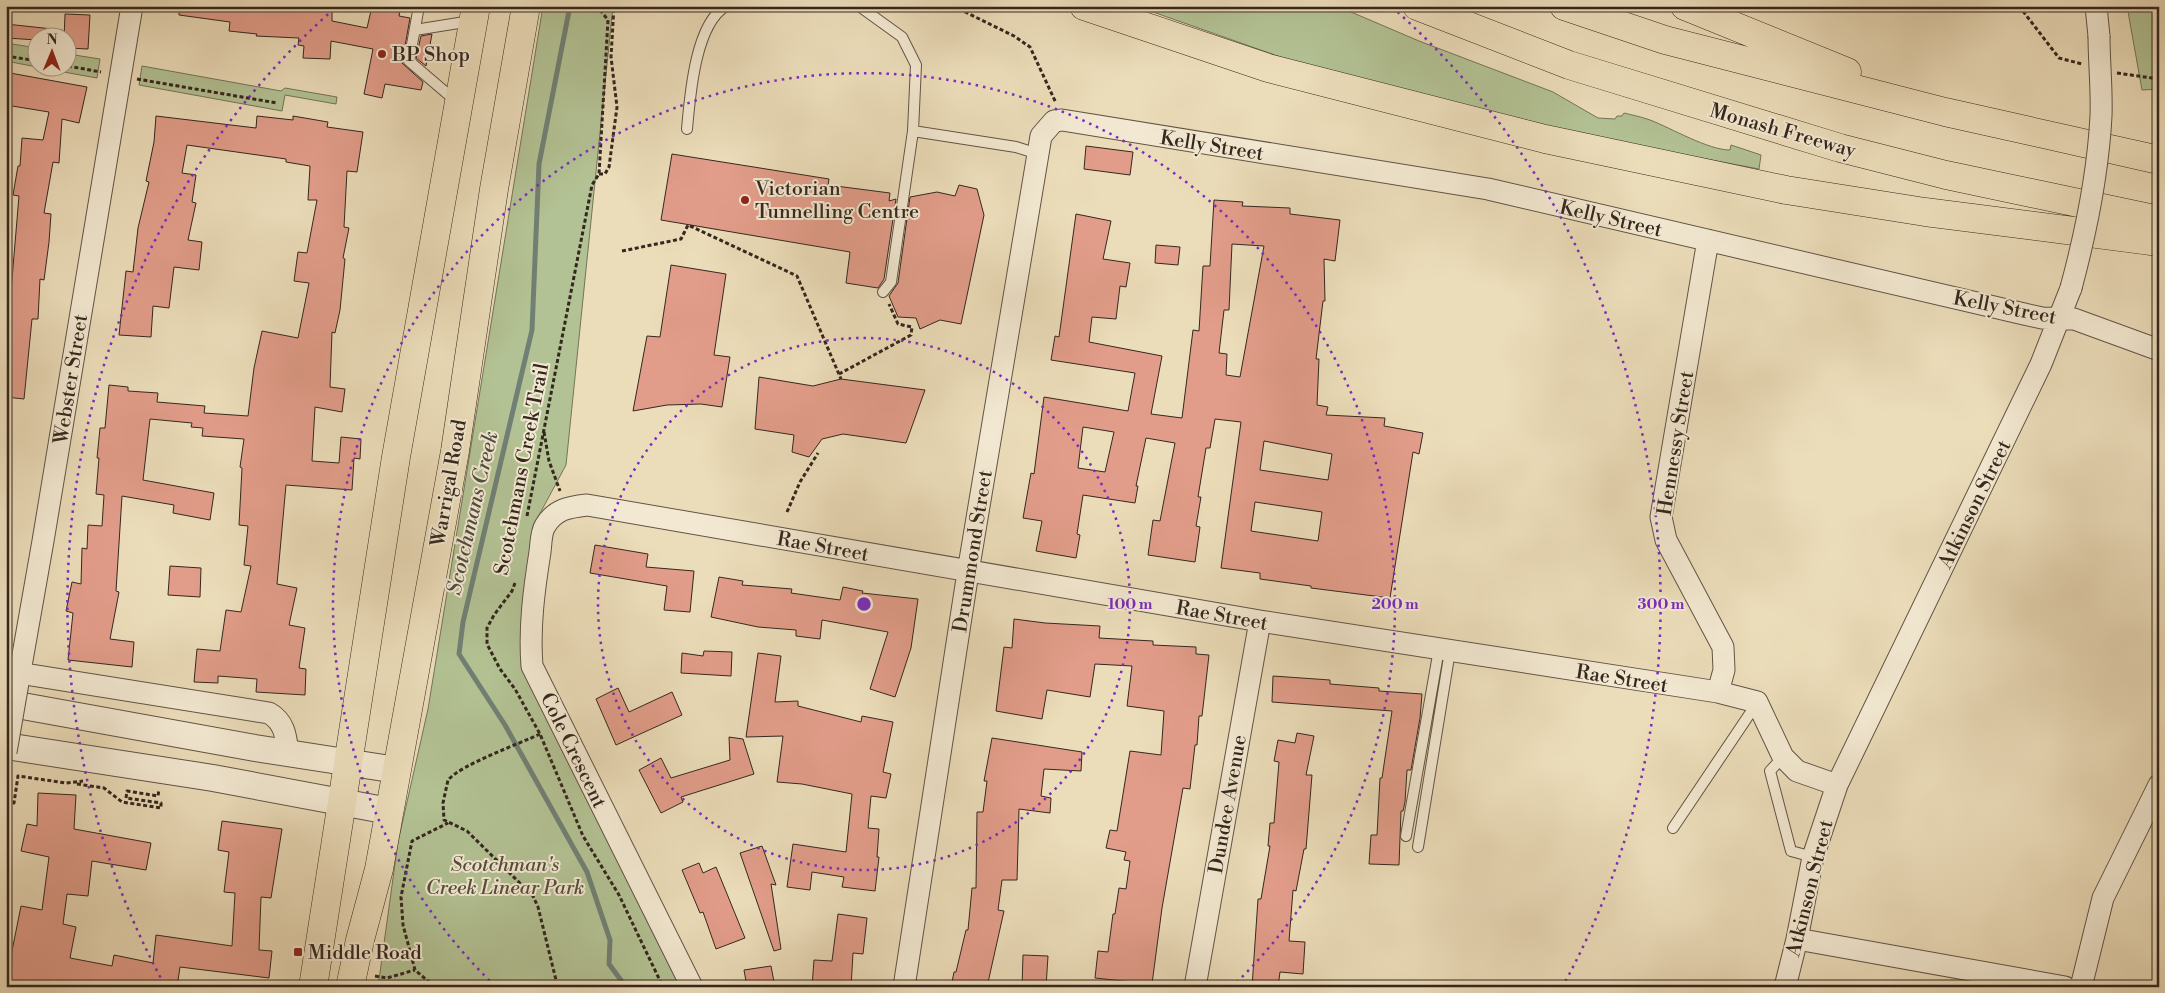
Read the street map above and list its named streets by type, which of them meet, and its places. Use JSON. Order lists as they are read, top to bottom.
{
  "streets": {
    "highway": ["Monash Freeway", "Warrigal Road"],
    "street": [
      "Kelly Street",
      "Webster Street",
      "Hennessy Street",
      "Atkinson Street",
      "Rae Street",
      "Drummond Street",
      "Cole Crescent",
      "Dundee Avenue"
    ],
    "path": ["Scotchmans Creek Trail"]
  },
  "crossings": [
    ["Kelly Street", "Hennessy Street"],
    ["Kelly Street", "Atkinson Street"],
    ["Kelly Street", "Drummond Street"],
    ["Hennessy Street", "Rae Street"],
    ["Rae Street", "Drummond Street"],
    ["Rae Street", "Cole Crescent"],
    ["Rae Street", "Dundee Avenue"]
  ],
  "water": ["Scotchmans Creek"],
  "parks": ["Scotchman's Creek Linear Park"],
  "places": {
    "other": ["BP Shop", "Victorian Tunnelling Centre"],
    "transit": ["Middle Road"]
  },
  "north": "top",
  "rings": ["100 m", "200 m", "300 m"]
}
